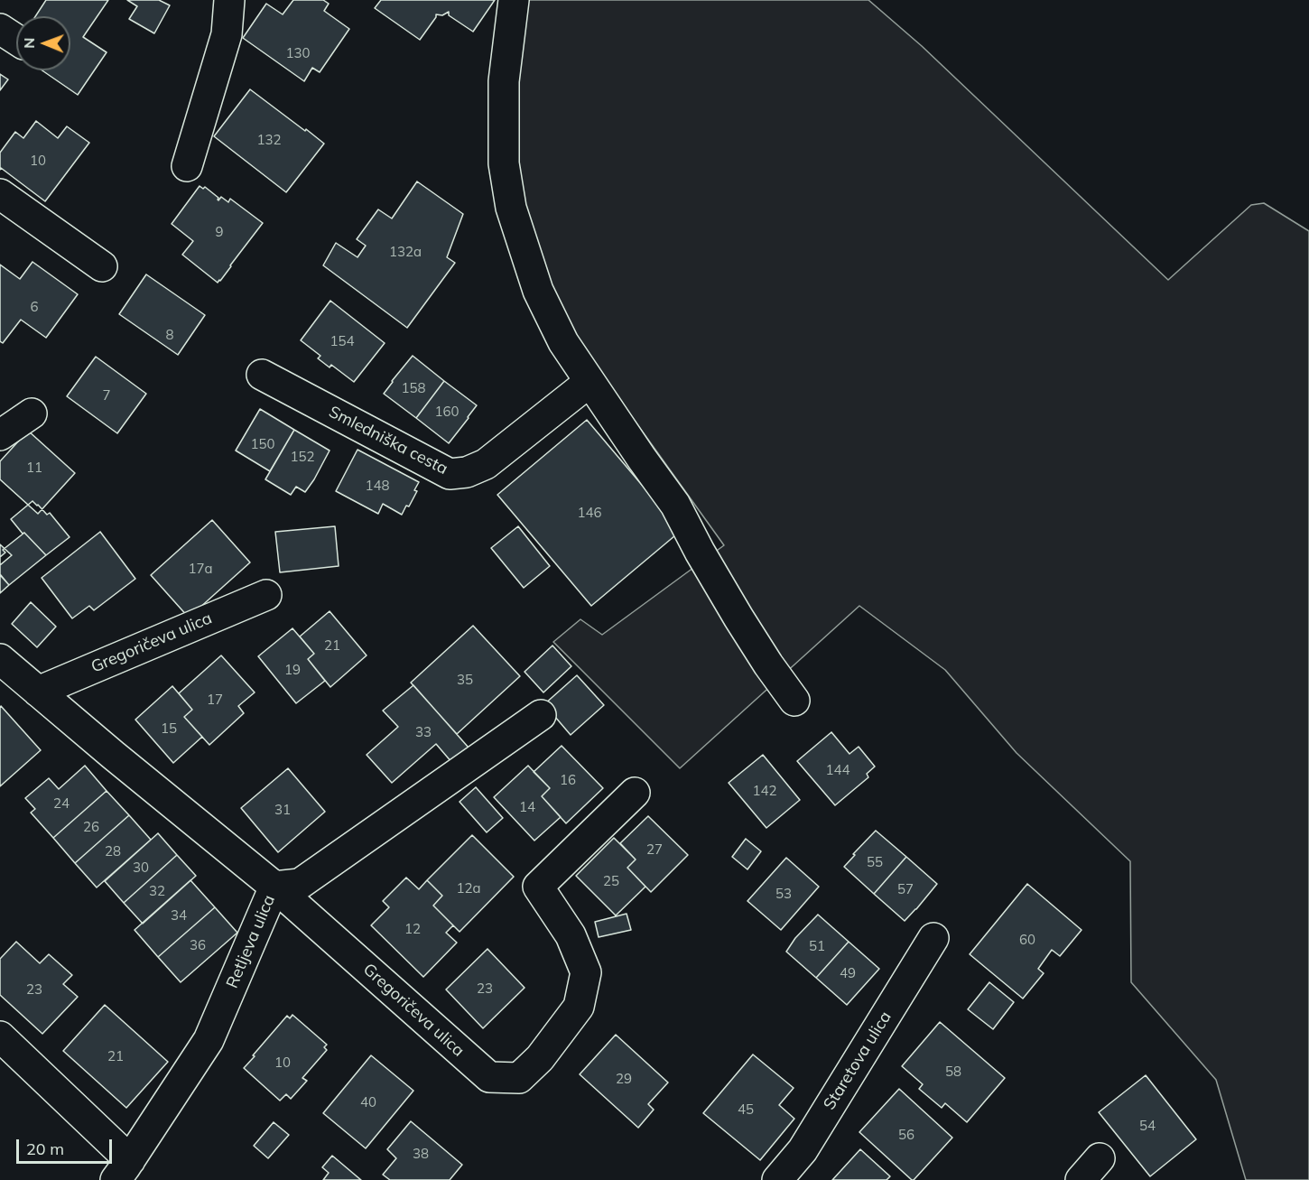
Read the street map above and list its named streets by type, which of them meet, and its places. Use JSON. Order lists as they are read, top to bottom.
{
  "streets": {
    "street": [
      "Smledniška cesta",
      "Gregoričeva ulica",
      "Retljeva ulica",
      "Staretova ulica"
    ]
  },
  "crossings": [
    ["Gregoričeva ulica", "Retljeva ulica"]
  ],
  "house_numbers": [
    "130",
    "132",
    "10",
    "9",
    "132a",
    "6",
    "8",
    "154",
    "158",
    "7",
    "160",
    "150",
    "152",
    "11",
    "148",
    "146",
    "17a",
    "21",
    "19",
    "35",
    "17",
    "15",
    "33",
    "144",
    "16",
    "142",
    "24",
    "14",
    "31",
    "26",
    "27",
    "28",
    "55",
    "30",
    "25",
    "12a",
    "57",
    "32",
    "53",
    "34",
    "12",
    "60",
    "36",
    "51",
    "49",
    "23",
    "23",
    "21",
    "10",
    "58",
    "29",
    "40",
    "45",
    "54",
    "56",
    "38"
  ],
  "scale_bar": "20 m",
  "north": "left"
}
